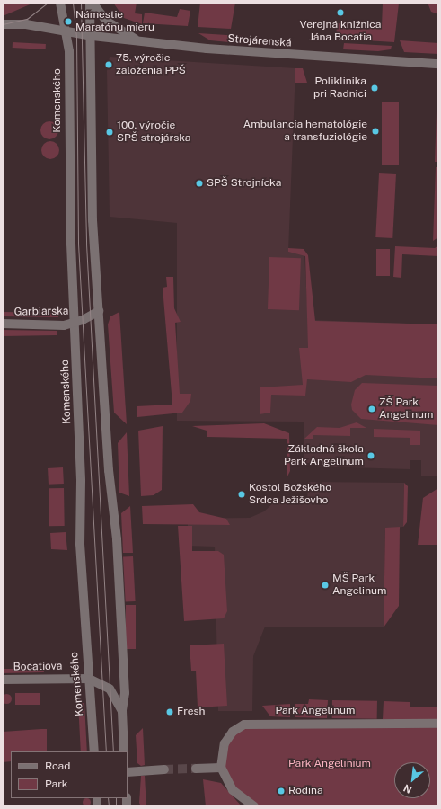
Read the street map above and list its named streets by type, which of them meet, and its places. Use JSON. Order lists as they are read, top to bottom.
{
  "streets": {
    "street": [
      "Strojárenská",
      "Komenského",
      "Garbiarska",
      "Bocatiova",
      "Park Angelinum"
    ]
  },
  "crossings": [
    ["Strojárenská", "Komenského"],
    ["Komenského", "Garbiarska"],
    ["Komenského", "Bocatiova"]
  ],
  "parks": ["Park Angelinium"],
  "places": [
    "Verejná knižnica Jána Bocatia",
    "Námestie Maratónu mieru",
    "75. výročie založenia PPŠ",
    "Poliklinika pri Radnici",
    "Ambulancia hematológie a transfuziológie",
    "100. výročie SPŠ strojárska",
    "SPŠ Strojnícka",
    "ZŠ Park Angelinum",
    "Základná škola Park Angelínum",
    "Kostol Božského Srdca Ježišovho",
    "MŠ Park Angelinum",
    "Fresh",
    "Rodina"
  ],
  "legend": ["Road", "Park"],
  "north": "bottom left"
}
